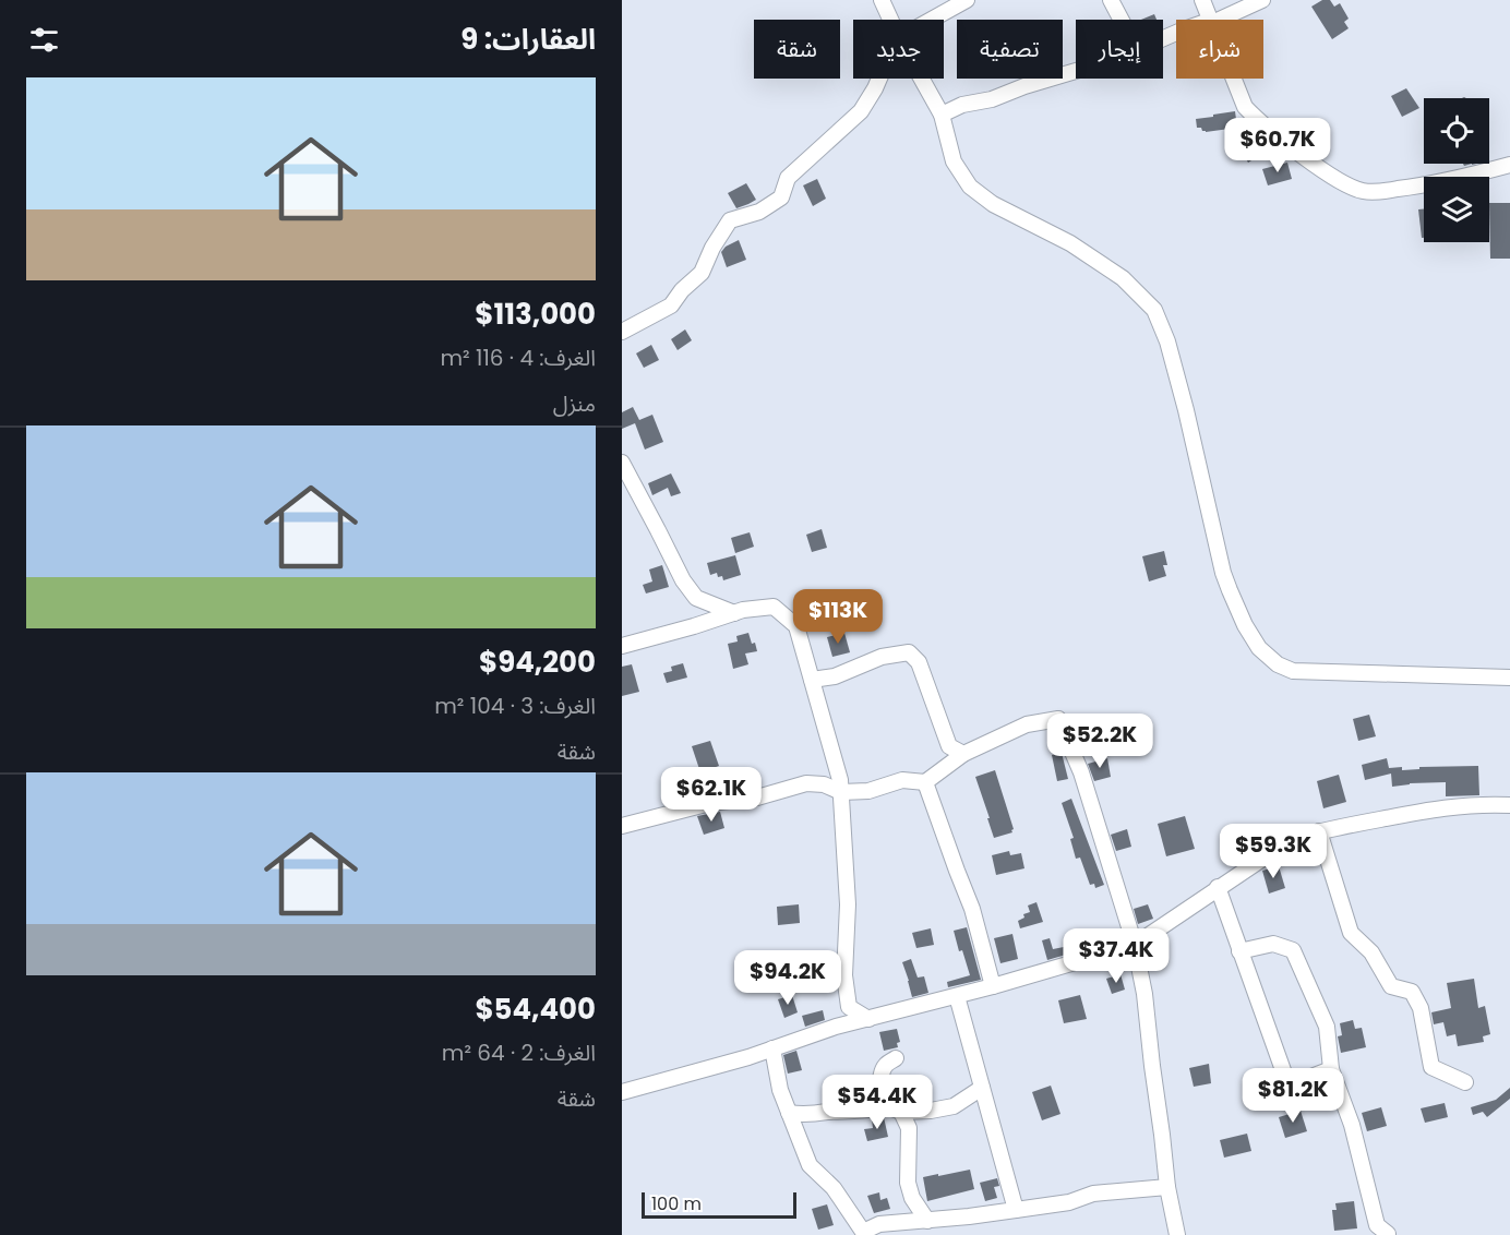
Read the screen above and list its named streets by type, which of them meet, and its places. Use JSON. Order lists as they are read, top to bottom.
{
  "scale_bar": "100 m",
  "page": {
    "heading": "العقارات: 9",
    "chip": [
      "شراء",
      "إيجار",
      "تصفية",
      "جديد",
      "شقة"
    ],
    "list": [
      {
        "name": "$113,000",
        "note": "الغرف: 4 · 116 m² · منزل"
      },
      {
        "name": "$94,200",
        "note": "الغرف: 3 · 104 m² · شقة"
      },
      {
        "name": "$54,400",
        "note": "الغرف: 2 · 64 m² · شقة"
      }
    ],
    "price": [
      "$60.7K",
      "$113K",
      "$52.2K",
      "$62.1K",
      "$59.3K",
      "$37.4K",
      "$94.2K",
      "$81.2K",
      "$54.4K"
    ],
    "scale": "100 m"
  }
}
